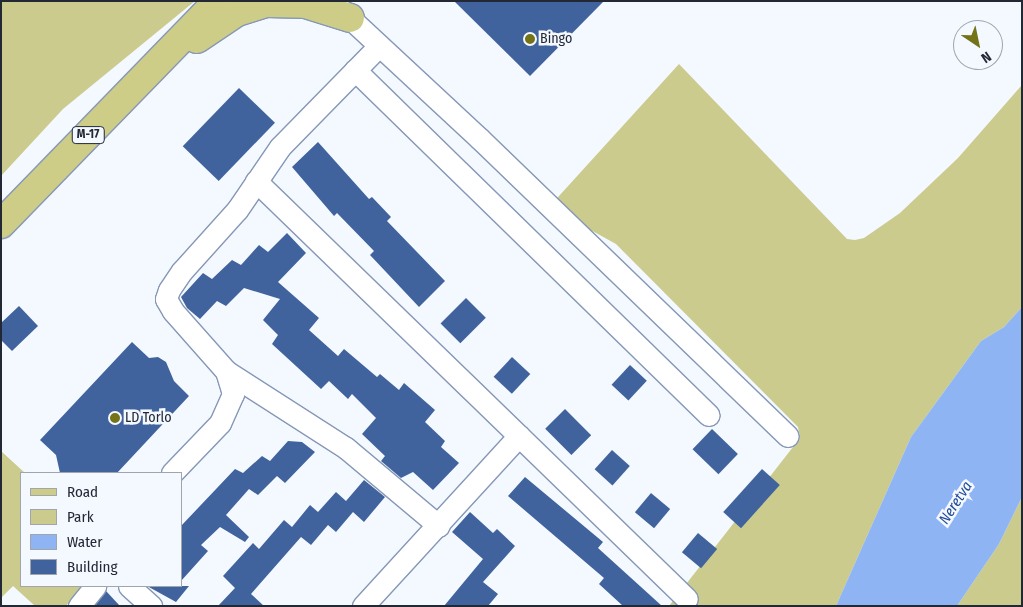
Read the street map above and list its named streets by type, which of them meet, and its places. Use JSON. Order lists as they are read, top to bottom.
{
  "streets": {
    "main road": ["M-17"]
  },
  "water": ["Neretva"],
  "places": ["Bingo", "LD Torlo"],
  "legend": [
    "Road",
    "Park",
    "Water",
    "Building"
  ],
  "north": "bottom right"
}
